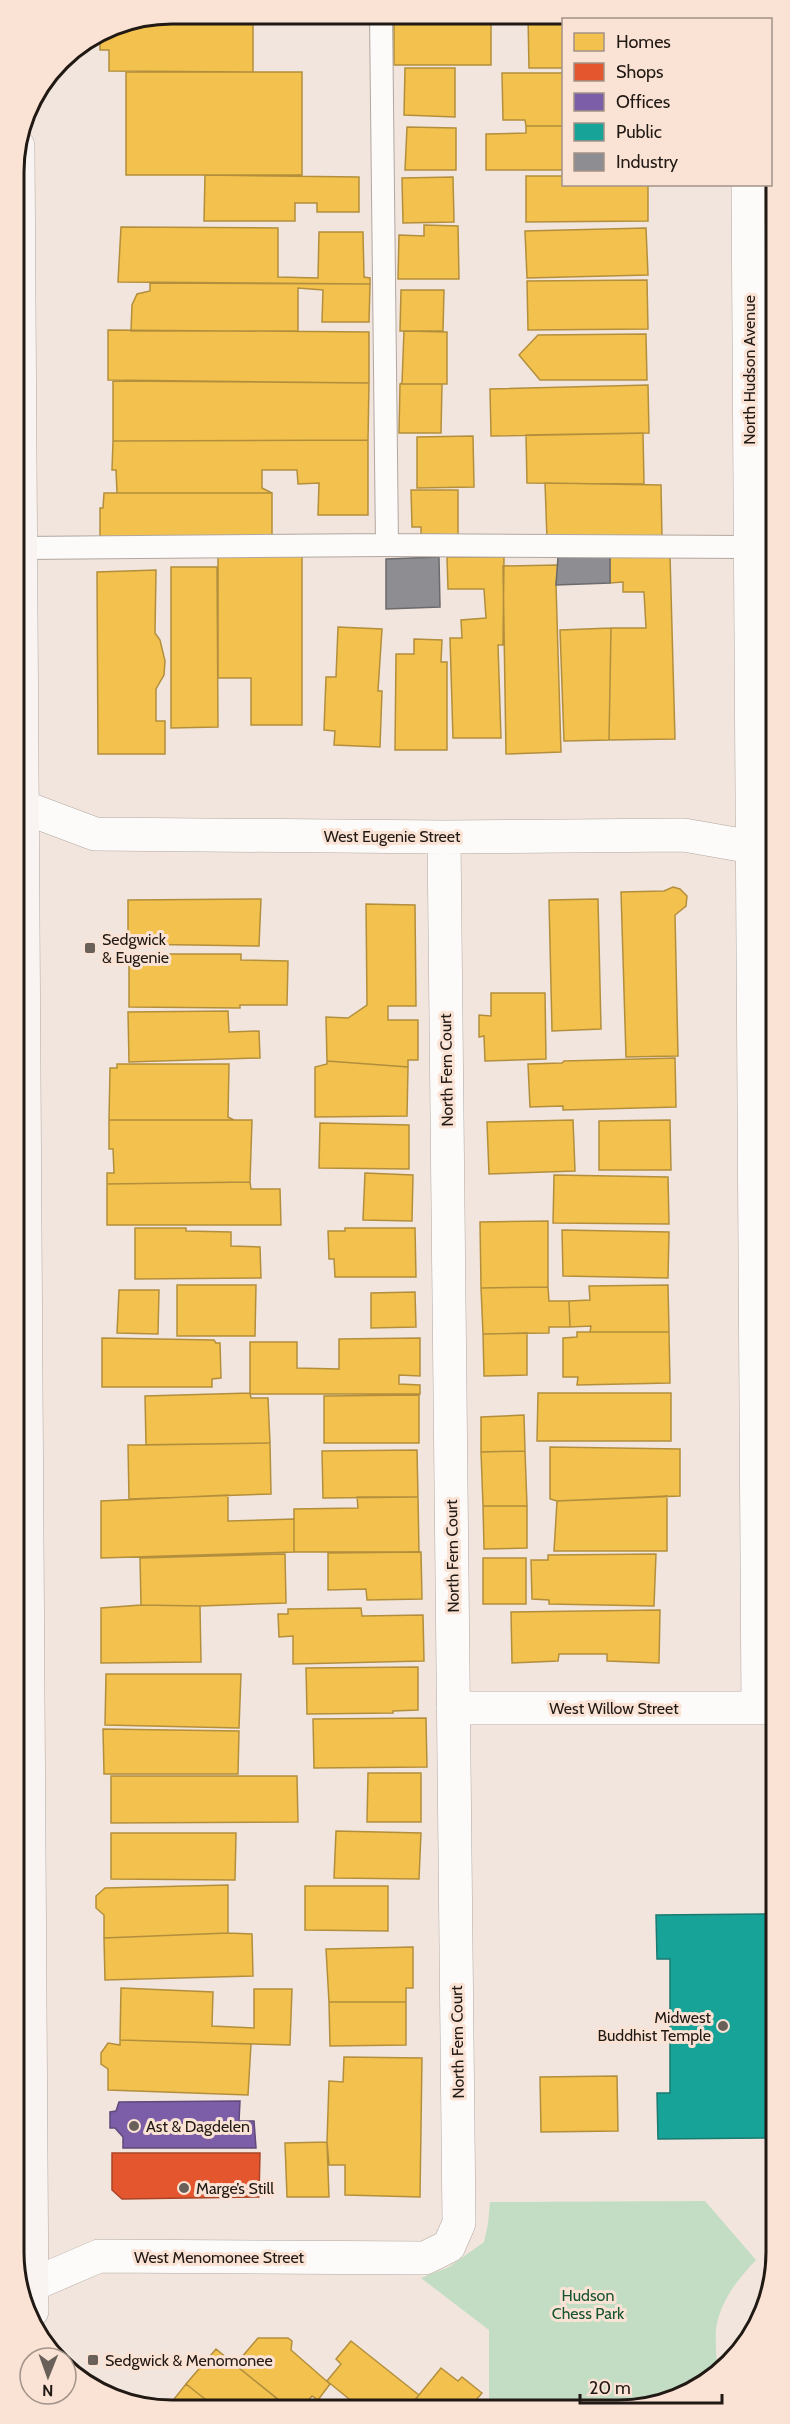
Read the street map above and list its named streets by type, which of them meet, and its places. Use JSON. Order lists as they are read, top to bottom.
{
  "streets": {
    "street": [
      "North Hudson Avenue",
      "West Eugenie Street",
      "North Fern Court",
      "West Willow Street",
      "West Menomonee Street"
    ]
  },
  "crossings": [
    ["North Hudson Avenue", "West Eugenie Street"],
    ["North Hudson Avenue", "West Willow Street"],
    ["West Eugenie Street", "North Fern Court"],
    ["North Fern Court", "West Willow Street"],
    ["North Fern Court", "West Menomonee Street"]
  ],
  "parks": ["Hudson Chess Park"],
  "places": {
    "transit": ["Sedgwick & Eugenie", "Sedgwick & Menomonee"],
    "other": ["Midwest Buddhist Temple", "Ast & Dagdelen", "Marge’s Still"]
  },
  "legend": [
    "Homes",
    "Shops",
    "Offices",
    "Public",
    "Industry"
  ],
  "scale_bar": "20 m",
  "north": "bottom"
}
